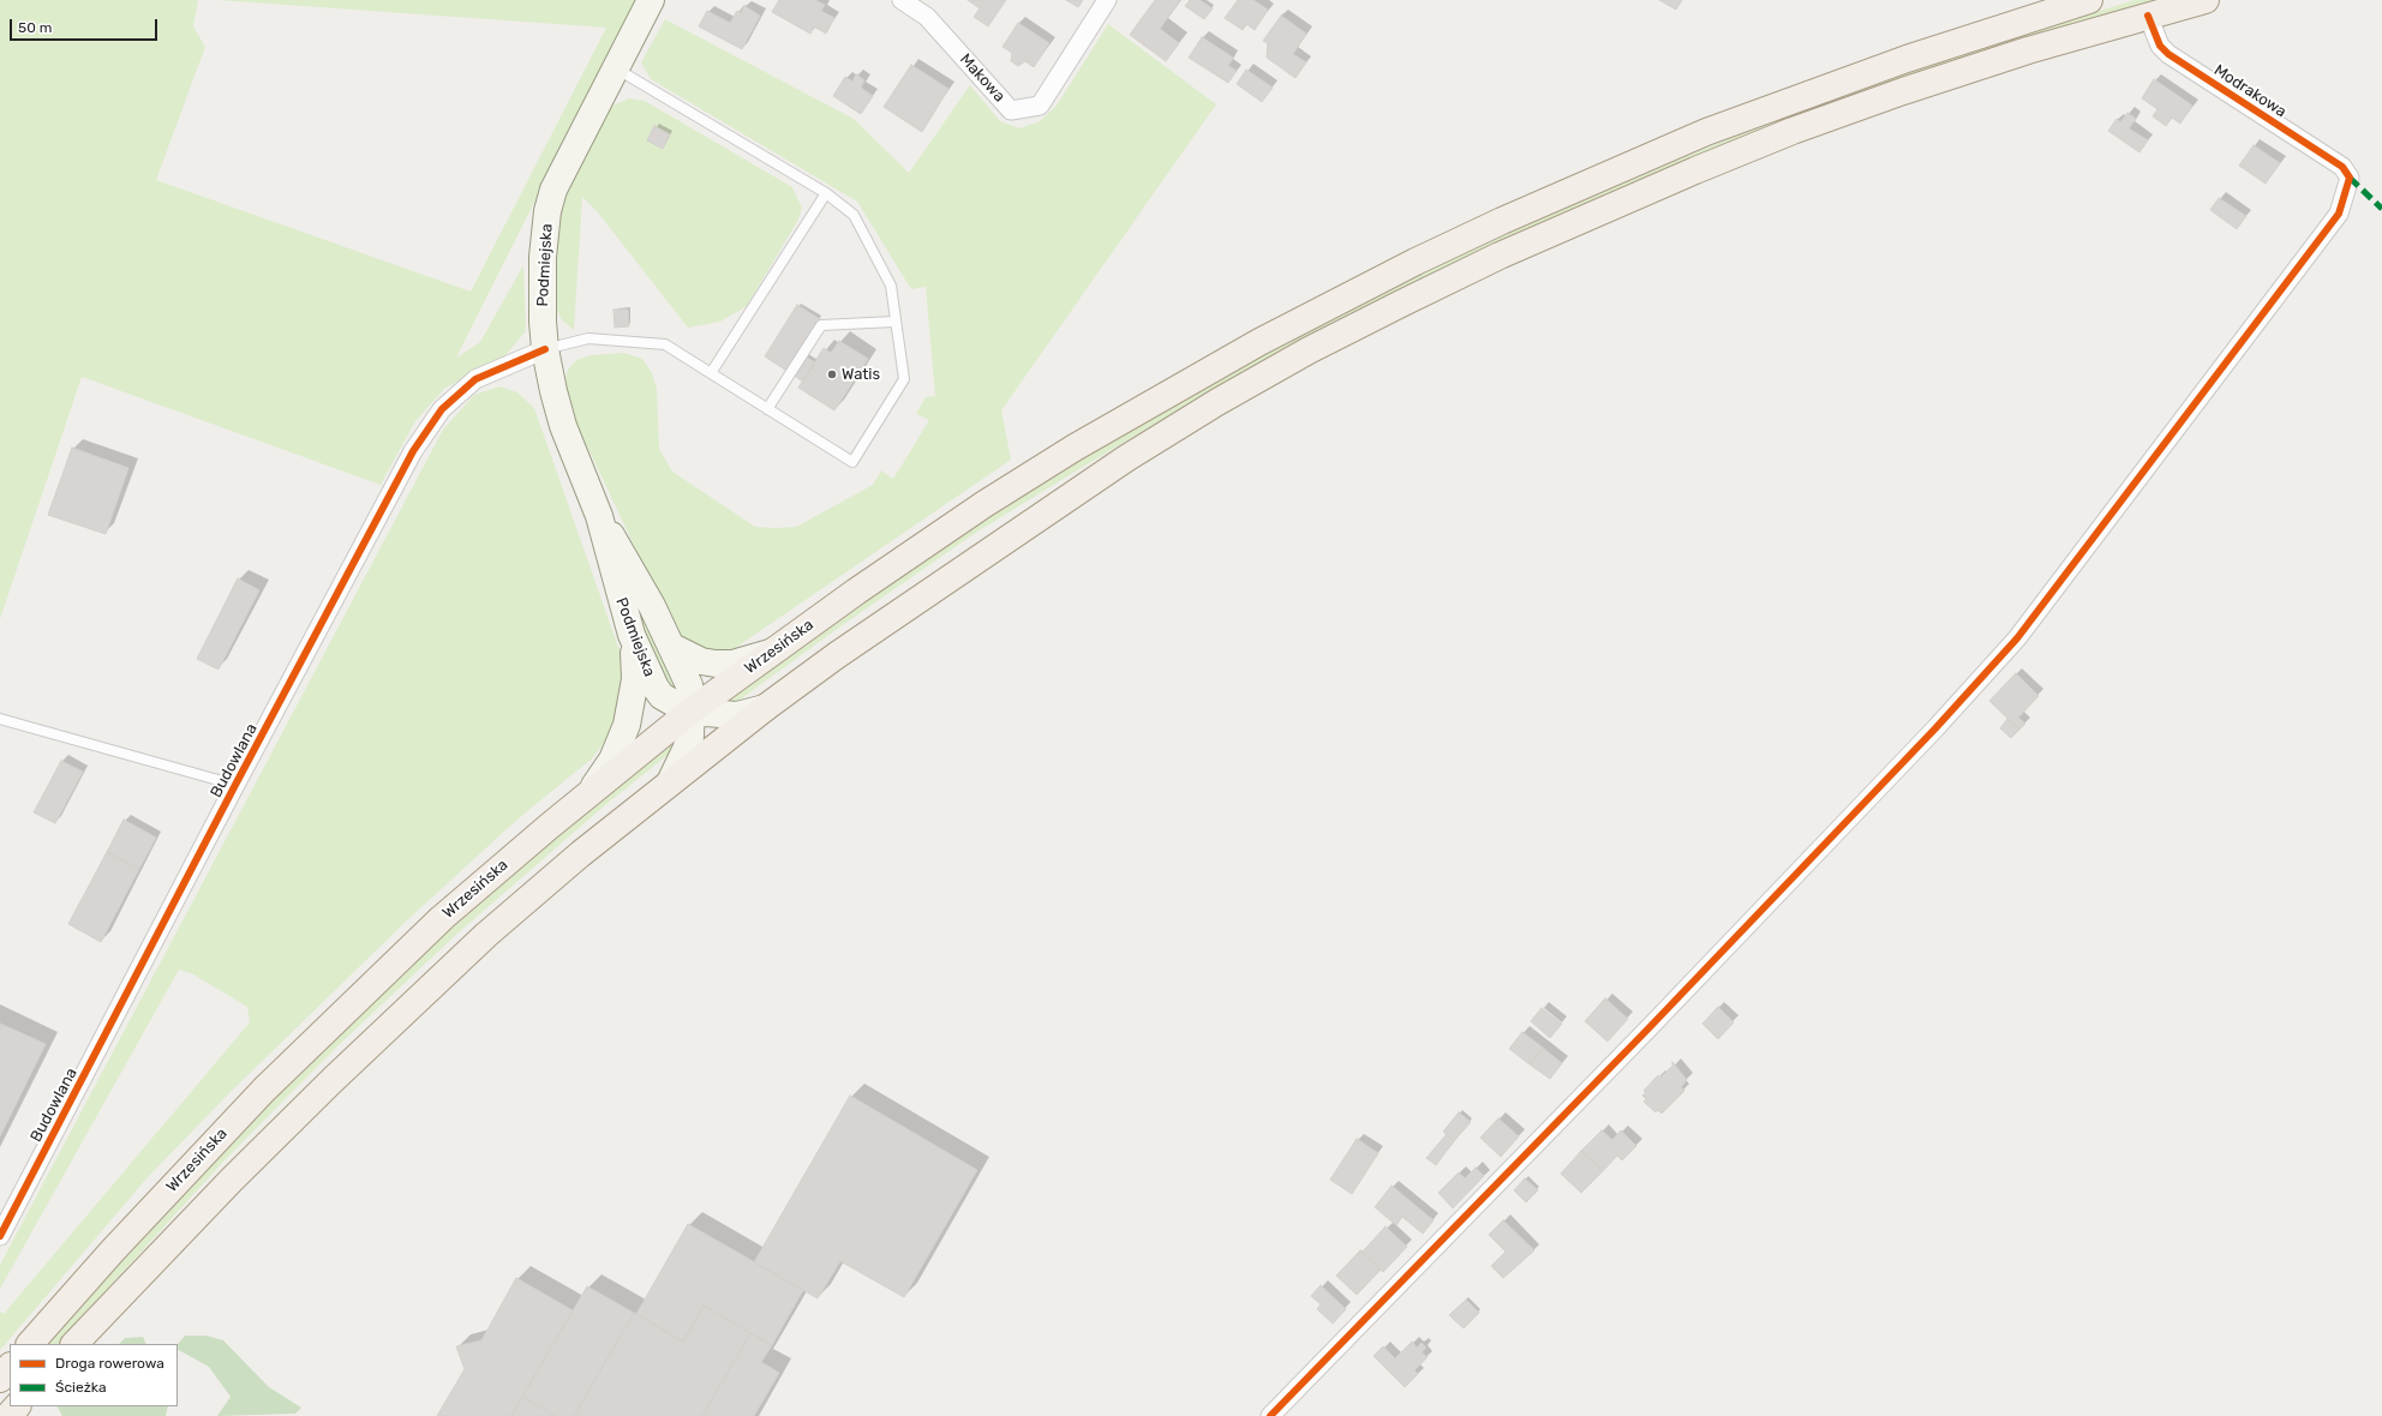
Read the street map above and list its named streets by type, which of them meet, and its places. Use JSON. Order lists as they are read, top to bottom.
{
  "streets": {
    "main road": ["Wrzesińska"],
    "street": [
      "Makowa",
      "Modrakowa",
      "Podmiejska",
      "Budowlana"
    ]
  },
  "crossings": [
    ["Podmiejska", "Wrzesińska"],
    ["Podmiejska", "Budowlana"]
  ],
  "places": ["Watis"],
  "legend": ["Droga rowerowa", "Ścieżka"],
  "scale_bar": "50 m"
}
